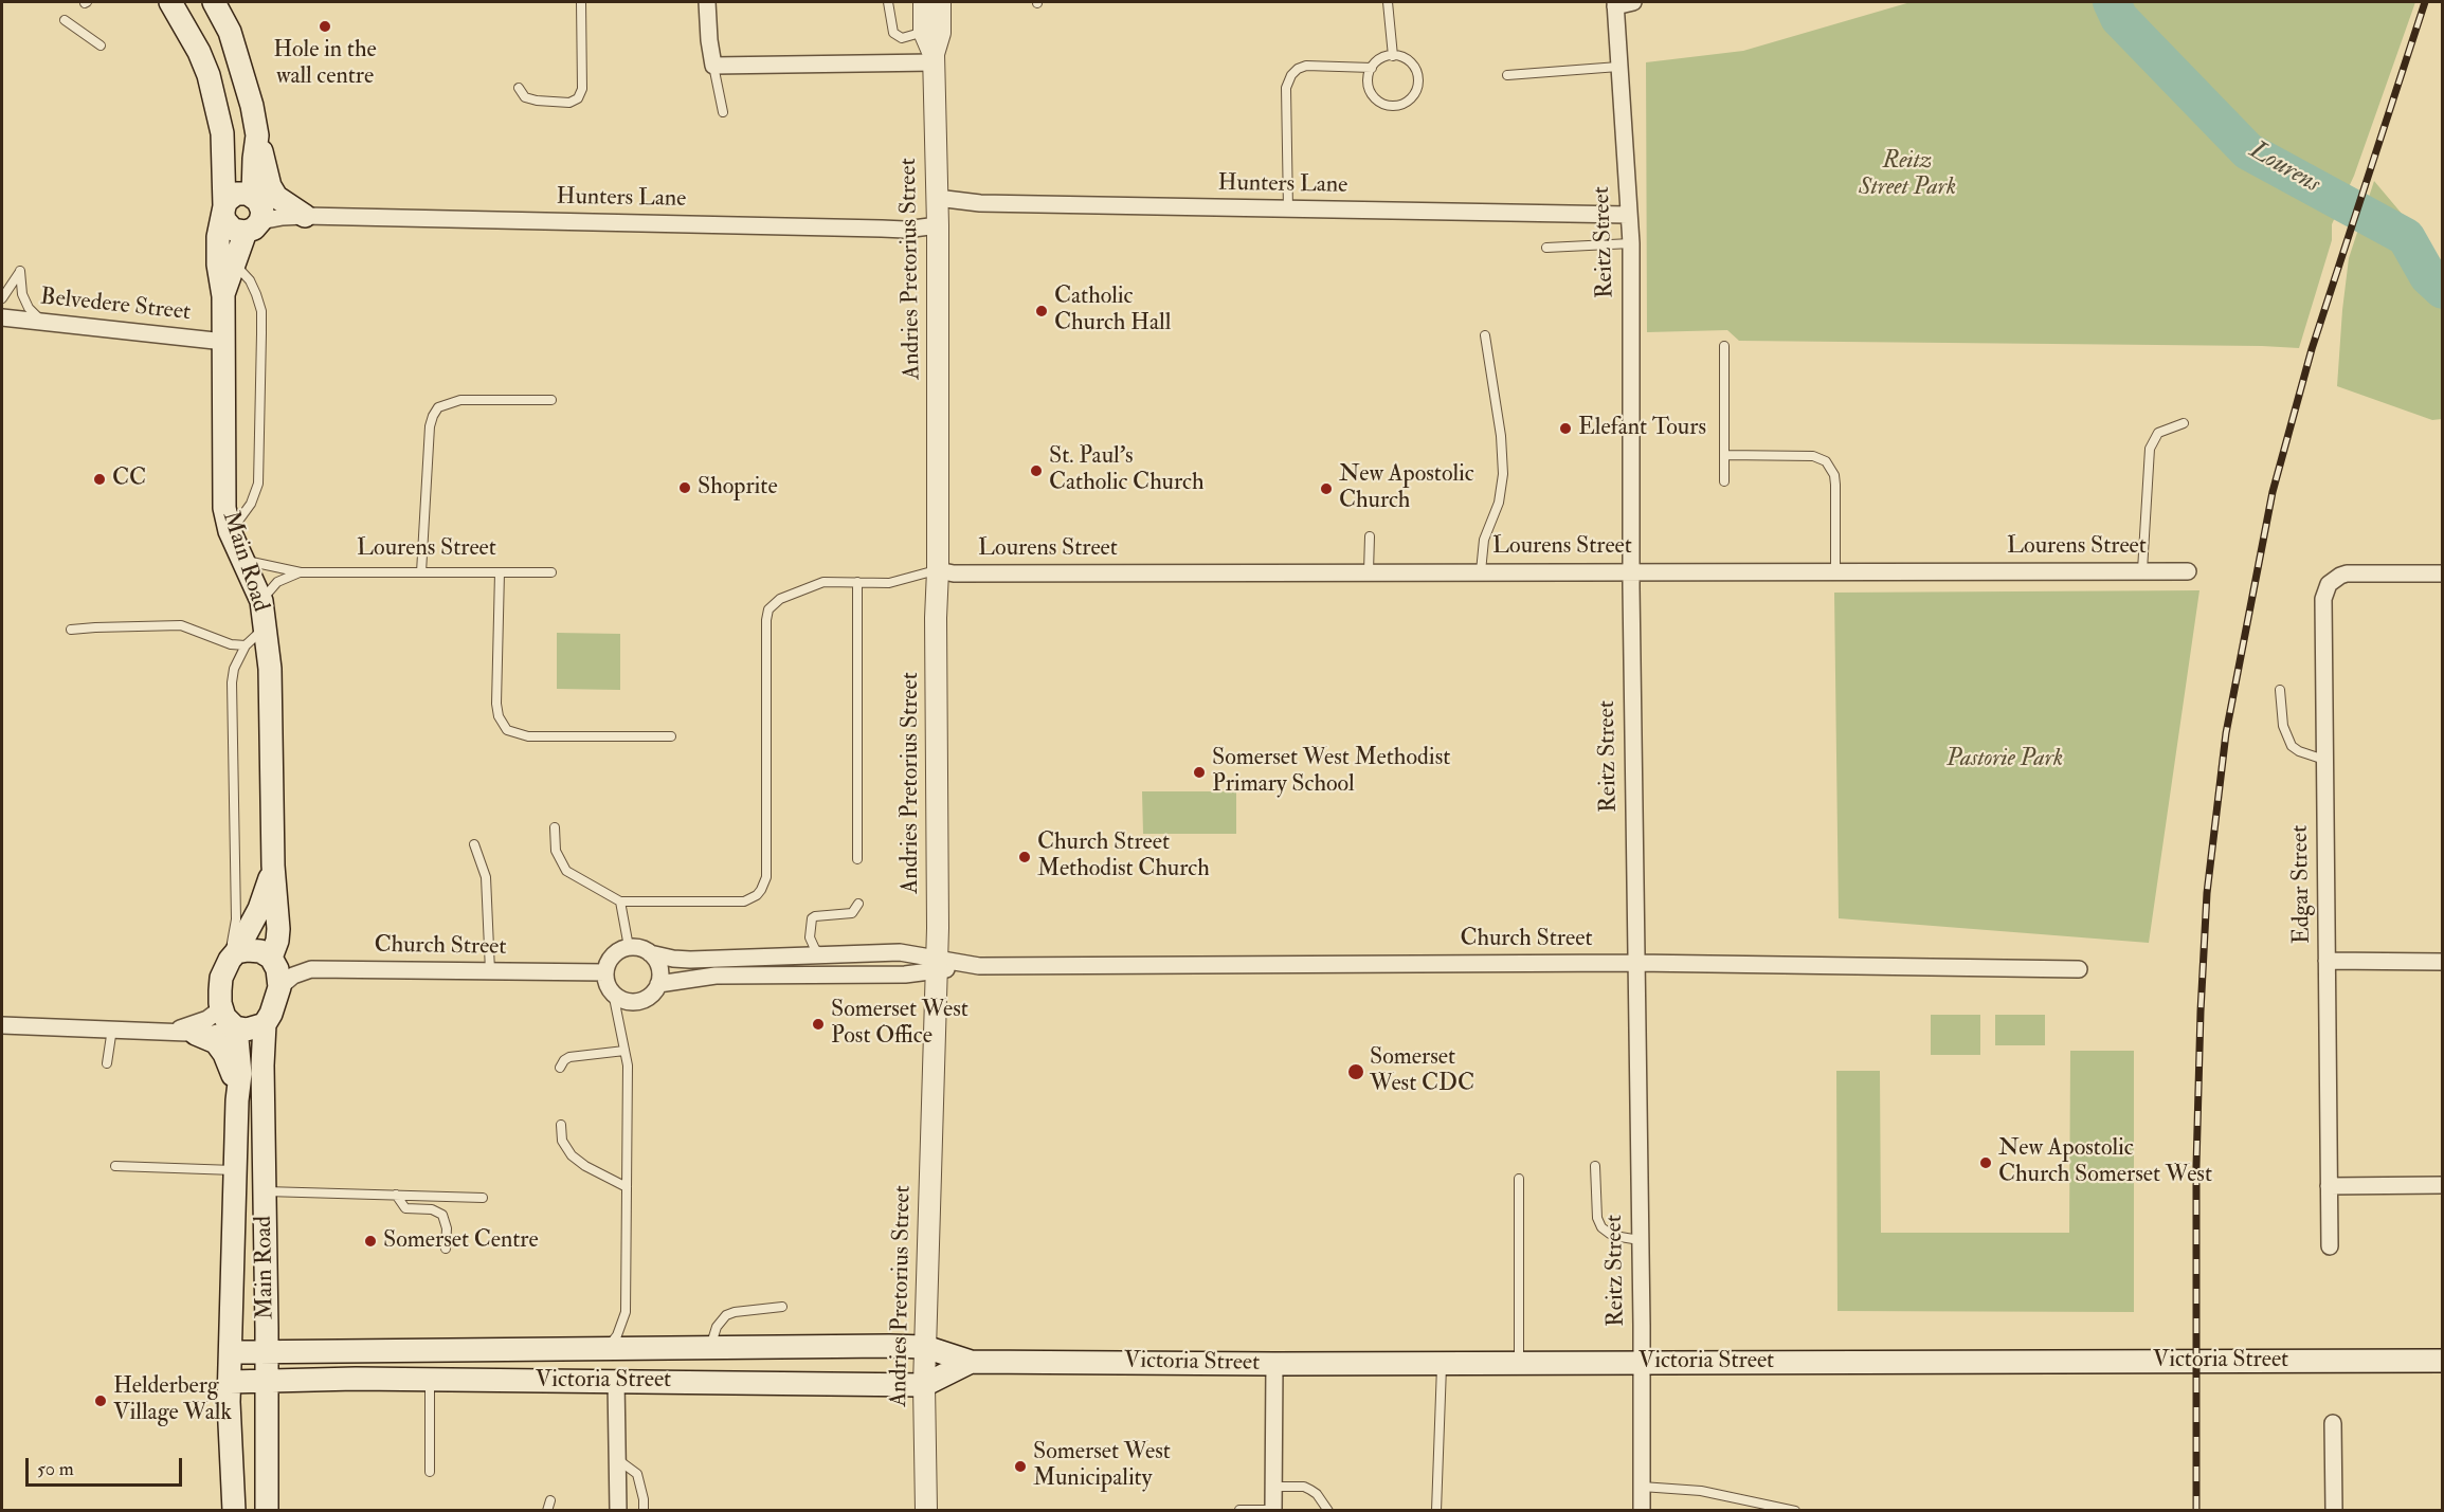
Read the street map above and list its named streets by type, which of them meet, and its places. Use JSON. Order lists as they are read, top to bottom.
{
  "streets": {
    "main road": ["Main Road", "Victoria Street"],
    "street": [
      "Hunters Lane",
      "Reitz Street",
      "Andries Pretorius Street",
      "Belvedere Street",
      "Lourens Street",
      "Edgar Street",
      "Church Street"
    ]
  },
  "crossings": [
    ["Hunters Lane", "Reitz Street"],
    ["Hunters Lane", "Andries Pretorius Street"],
    ["Hunters Lane", "Main Road"],
    ["Reitz Street", "Lourens Street"],
    ["Reitz Street", "Church Street"],
    ["Reitz Street", "Victoria Street"],
    ["Andries Pretorius Street", "Lourens Street"],
    ["Andries Pretorius Street", "Church Street"],
    ["Andries Pretorius Street", "Victoria Street"],
    ["Belvedere Street", "Main Road"],
    ["Lourens Street", "Main Road"],
    ["Main Road", "Church Street"],
    ["Main Road", "Victoria Street"]
  ],
  "water": ["Lourens"],
  "parks": ["Reitz Street Park", "Pastorie Park"],
  "places": [
    "Hole in the wall centre",
    "Catholic Church Hall",
    "Elefant Tours",
    "St. Paul's Catholic Church",
    "CC",
    "Shoprite",
    "New Apostolic Church",
    "Somerset West Methodist Primary School",
    "Church Street Methodist Church",
    "Somerset West Post Office",
    "Somerset West CDC",
    "New Apostolic Church Somerset West",
    "Somerset Centre",
    "Helderberg Village Walk",
    "Somerset West Municipality"
  ],
  "scale_bar": "50 m"
}
